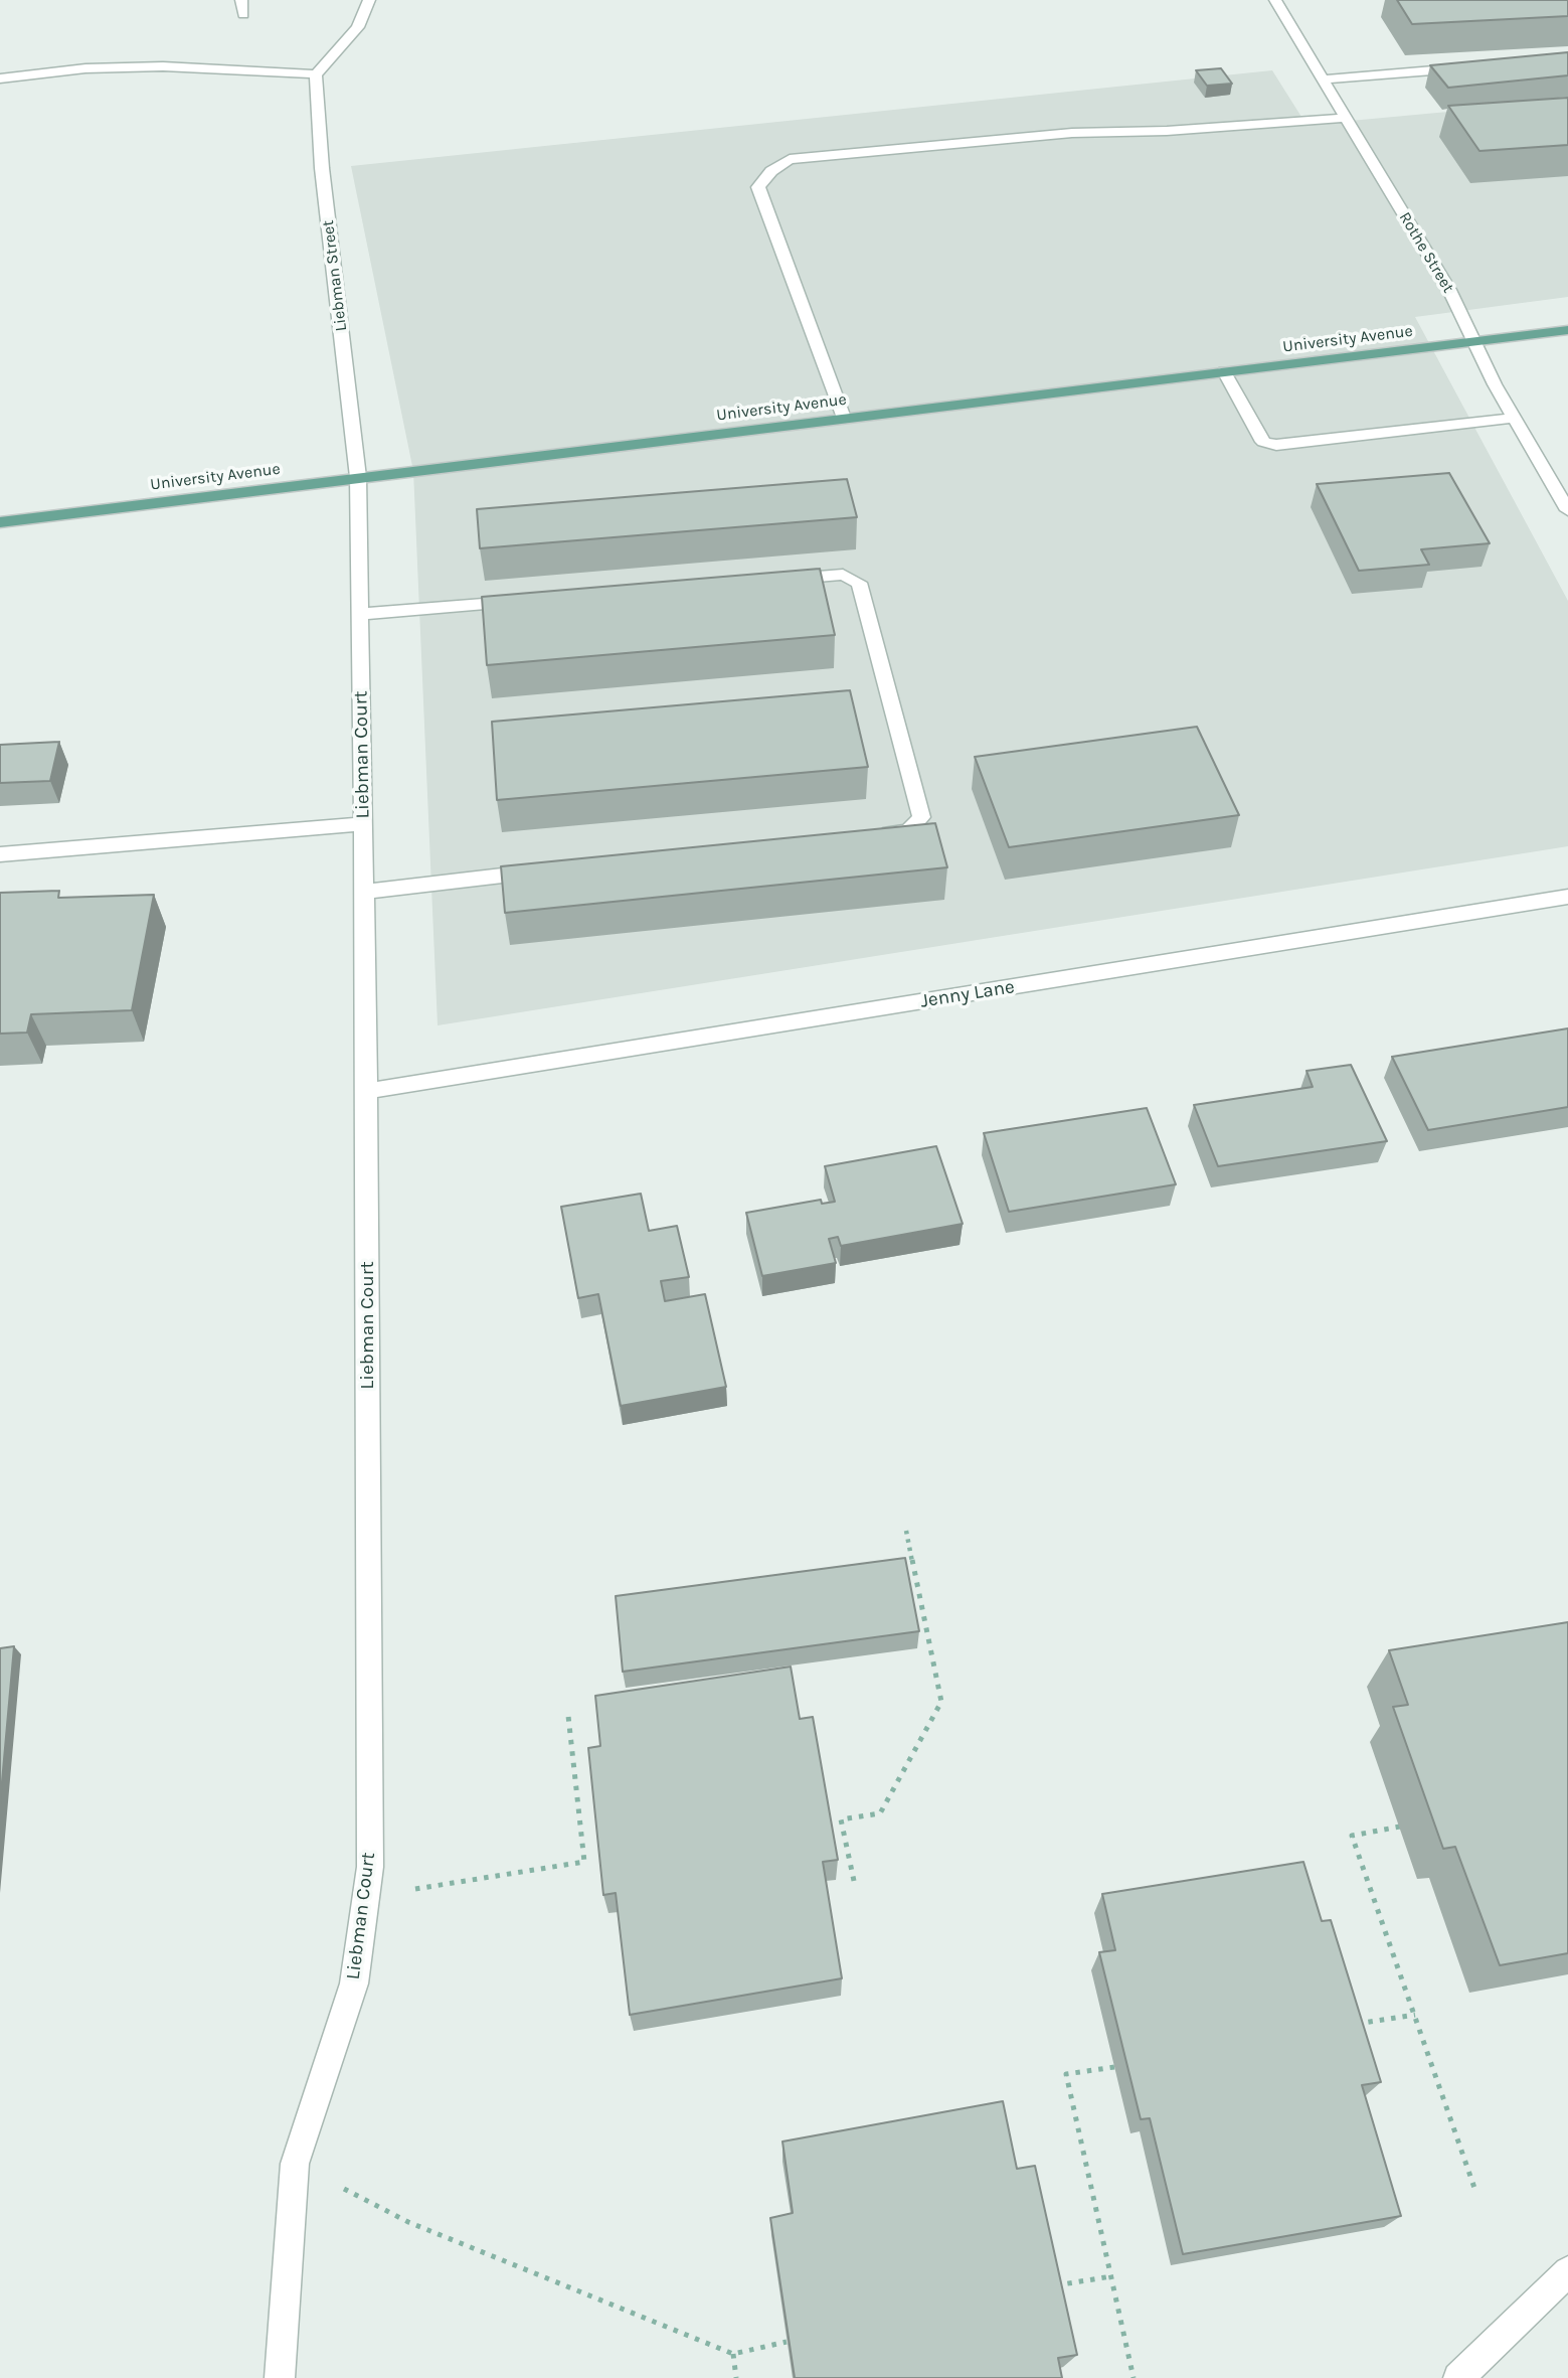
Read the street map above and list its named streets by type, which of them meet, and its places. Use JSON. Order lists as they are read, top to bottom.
{
  "streets": {
    "main road": ["University Avenue"],
    "street": [
      "Rothe Street",
      "Liebman Street",
      "Liebman Court",
      "Jenny Lane"
    ]
  },
  "crossings": [
    ["Rothe Street", "University Avenue"],
    ["Liebman Street", "University Avenue"],
    ["Liebman Street", "Liebman Court"],
    ["University Avenue", "Liebman Court"],
    ["Liebman Court", "Jenny Lane"]
  ]
}
